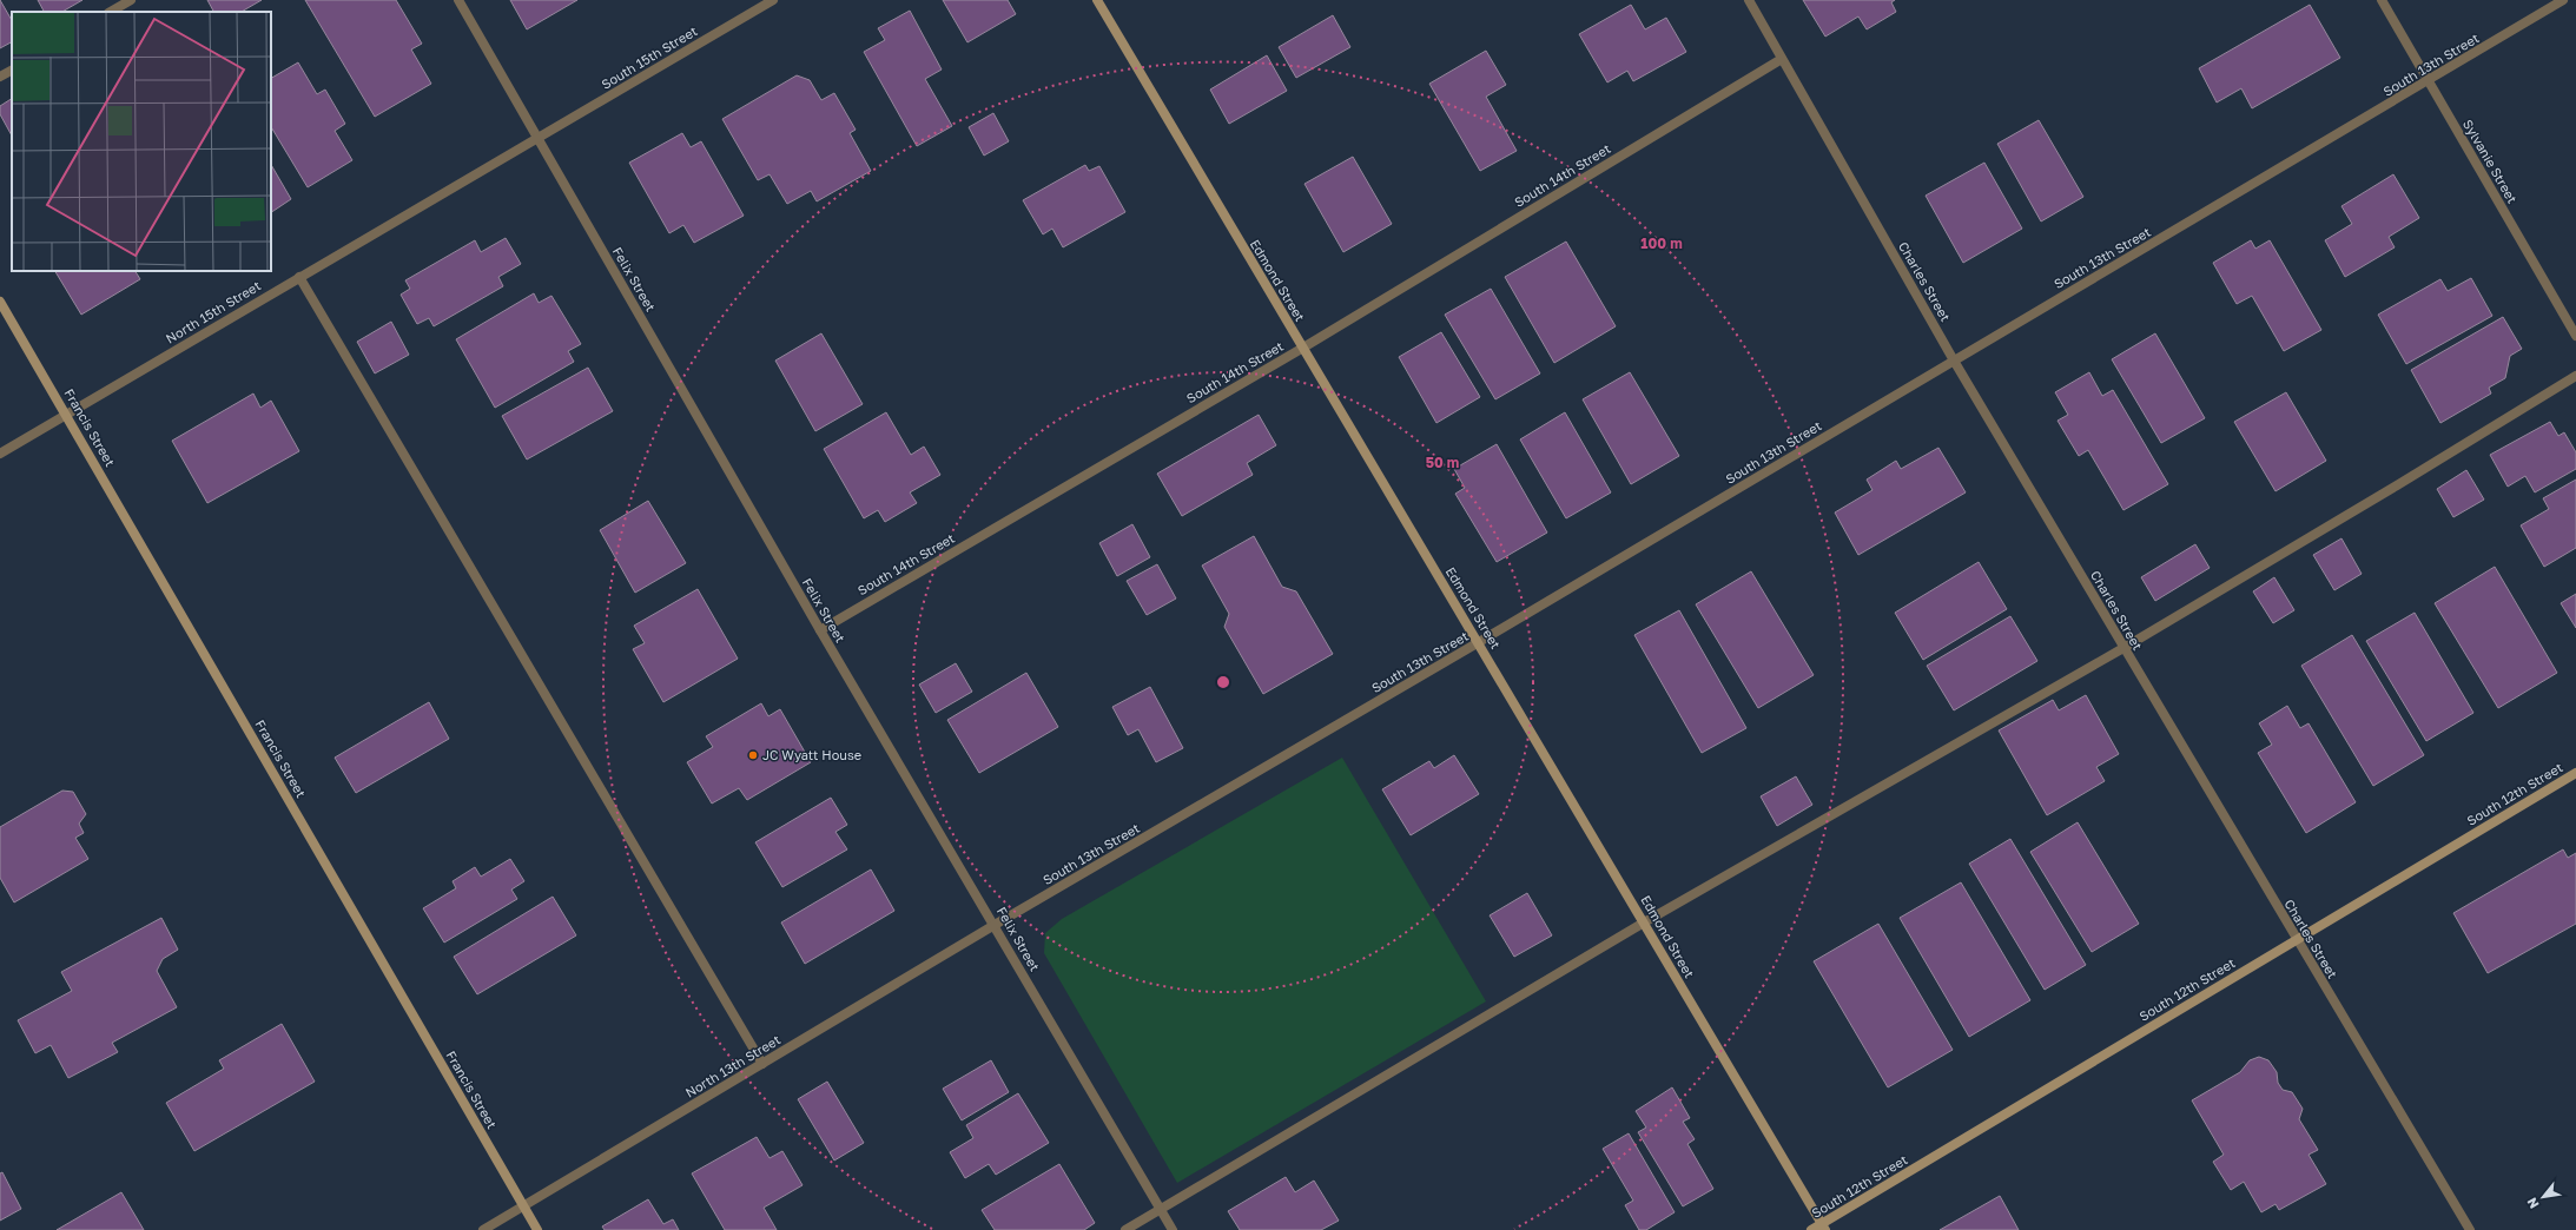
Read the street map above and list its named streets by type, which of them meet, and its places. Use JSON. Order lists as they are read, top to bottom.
{
  "streets": {
    "street": [
      "South 15th Street",
      "South 13th Street",
      "Sylvanie Street",
      "South 14th Street",
      "Felix Street",
      "Edmond Street",
      "Charles Street",
      "North 15th Street",
      "Francis Street",
      "South 12th Street",
      "North 13th Street"
    ]
  },
  "crossings": [
    ["South 15th Street", "Felix Street"],
    ["South 15th Street", "North 15th Street"],
    ["South 13th Street", "Sylvanie Street"],
    ["South 13th Street", "Felix Street"],
    ["South 13th Street", "Edmond Street"],
    ["South 13th Street", "Charles Street"],
    ["South 13th Street", "North 13th Street"],
    ["South 14th Street", "Felix Street"],
    ["South 14th Street", "Edmond Street"],
    ["South 14th Street", "Charles Street"],
    ["Felix Street", "North 15th Street"],
    ["Felix Street", "North 13th Street"],
    ["Edmond Street", "South 12th Street"],
    ["Charles Street", "South 12th Street"],
    ["North 15th Street", "Francis Street"],
    ["Francis Street", "North 13th Street"]
  ],
  "places": ["JC Wyatt House"],
  "north": "bottom left",
  "rings": ["100 m", "50 m"]
}
